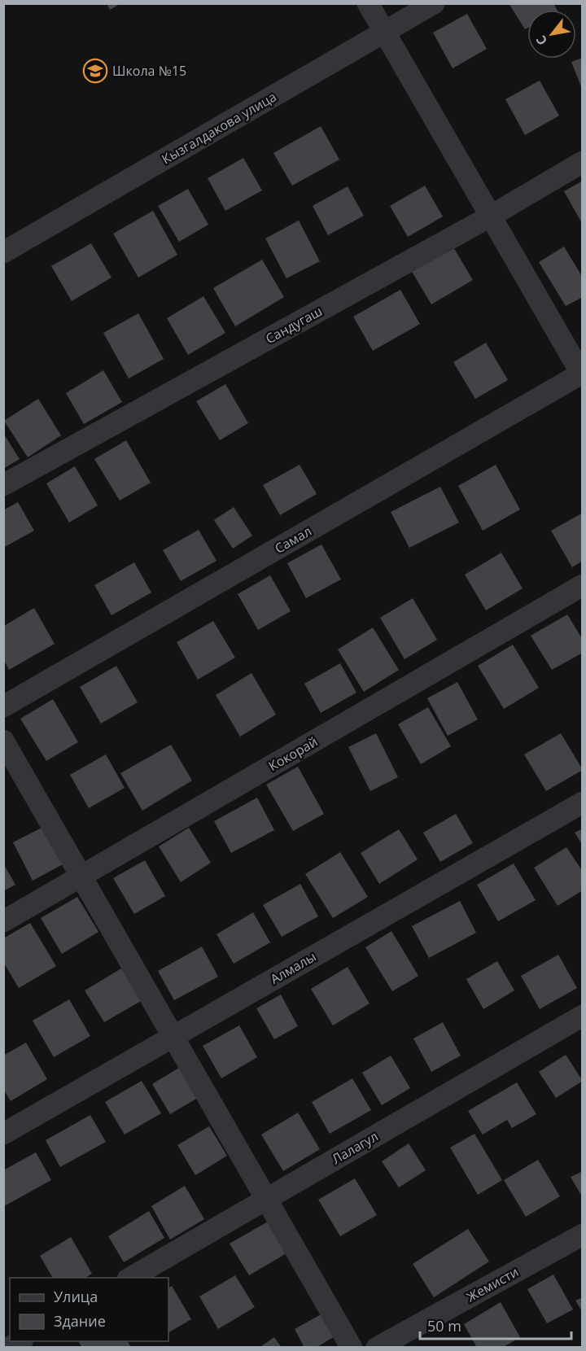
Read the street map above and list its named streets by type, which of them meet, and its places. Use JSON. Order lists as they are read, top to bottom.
{
  "streets": {
    "street": [
      "Кызгалдакова улица",
      "Сандугаш",
      "Самал",
      "Кокорай",
      "Алмалы",
      "Лалагул",
      "Жемисти"
    ]
  },
  "places": {
    "school or university": ["Школа №15"]
  },
  "legend": ["Улица", "Здание"],
  "scale_bar": "50 m",
  "north": "bottom left"
}
